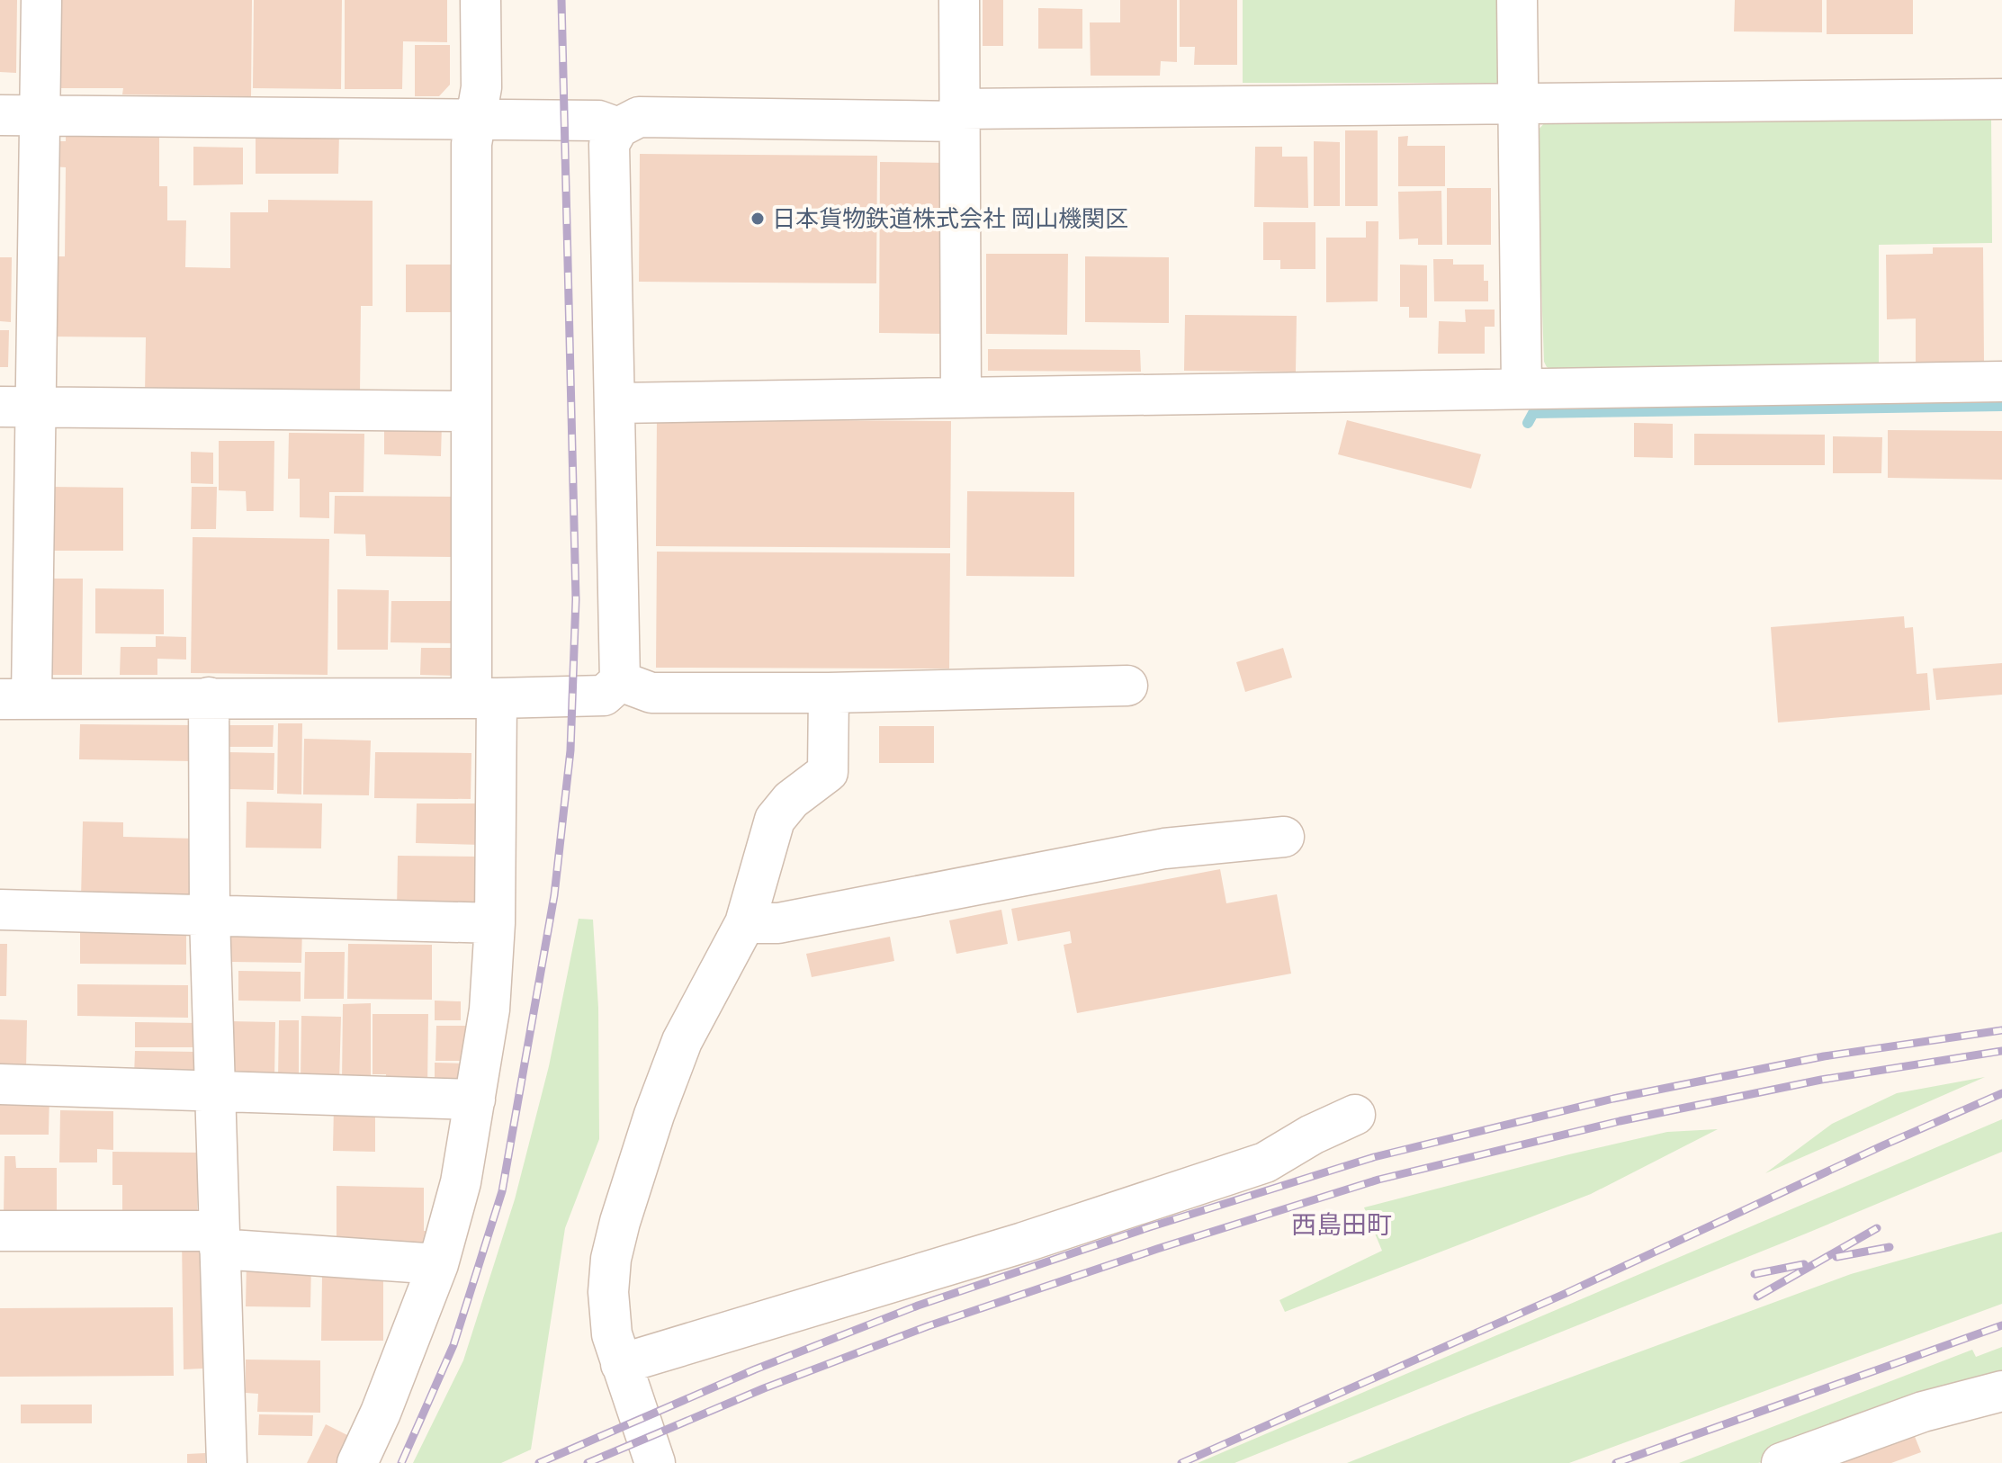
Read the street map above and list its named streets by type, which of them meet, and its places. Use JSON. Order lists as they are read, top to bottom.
{
  "districts": ["西島田町"],
  "places": ["日本貨物鉄道株式会社 岡山機関区"]
}
